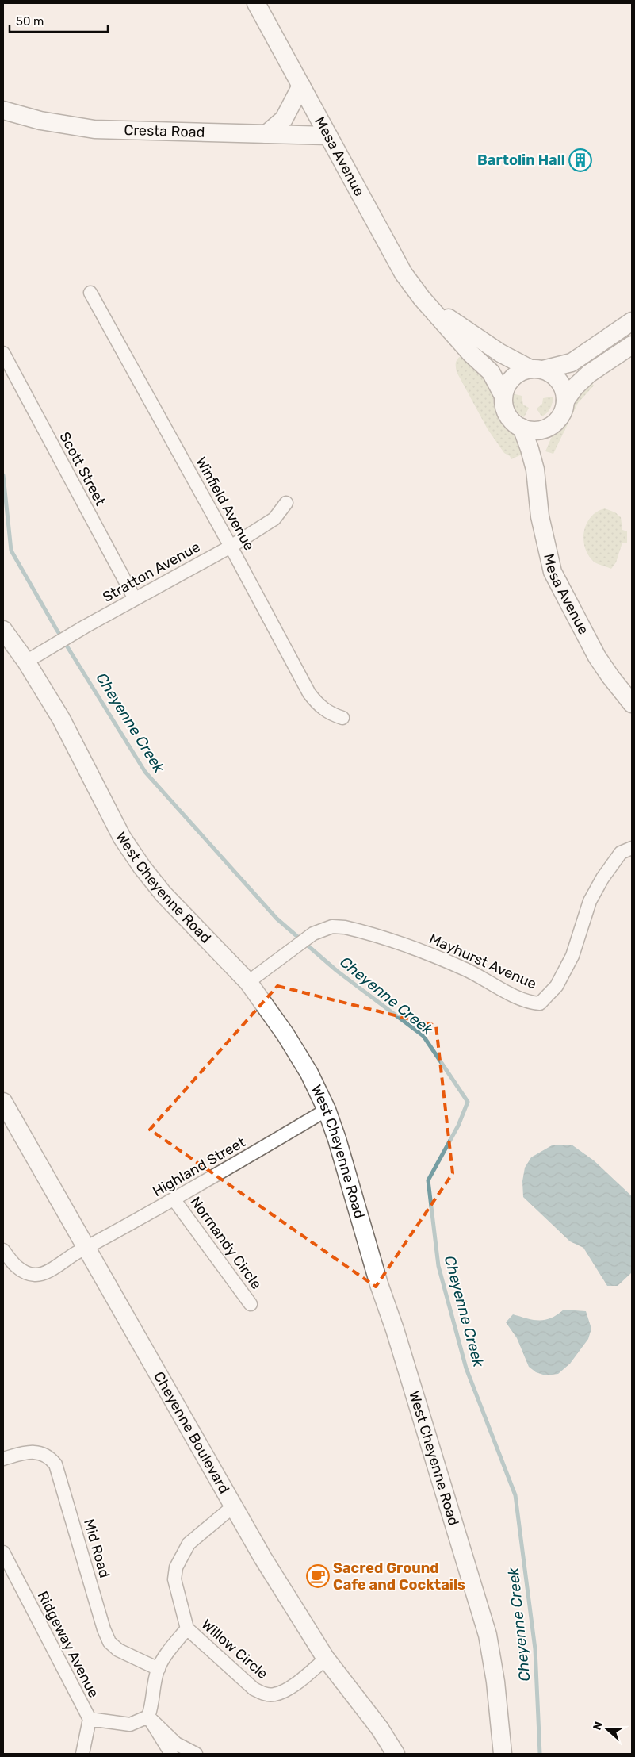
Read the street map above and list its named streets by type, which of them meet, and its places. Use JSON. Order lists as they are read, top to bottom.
{
  "streets": {
    "street": [
      "Cresta Road",
      "Mesa Avenue",
      "Scott Street",
      "Winfield Avenue",
      "Stratton Avenue",
      "West Cheyenne Road",
      "Mayhurst Avenue",
      "Highland Street",
      "Normandy Circle",
      "Cheyenne Boulevard",
      "Mid Road",
      "Ridgeway Avenue",
      "Willow Circle"
    ]
  },
  "crossings": [
    ["Cresta Road", "Mesa Avenue"],
    ["Scott Street", "Stratton Avenue"],
    ["Winfield Avenue", "Stratton Avenue"],
    ["Stratton Avenue", "West Cheyenne Road"],
    ["West Cheyenne Road", "Mayhurst Avenue"],
    ["West Cheyenne Road", "Highland Street"],
    ["Highland Street", "Normandy Circle"],
    ["Highland Street", "Cheyenne Boulevard"],
    ["Cheyenne Boulevard", "Willow Circle"]
  ],
  "water": ["Cheyenne Creek"],
  "places": {
    "building": ["Bartolin Hall"],
    "cafe": ["Sacred Ground Cafe and Cocktails"]
  },
  "scale_bar": "50 m",
  "north": "left"
}
